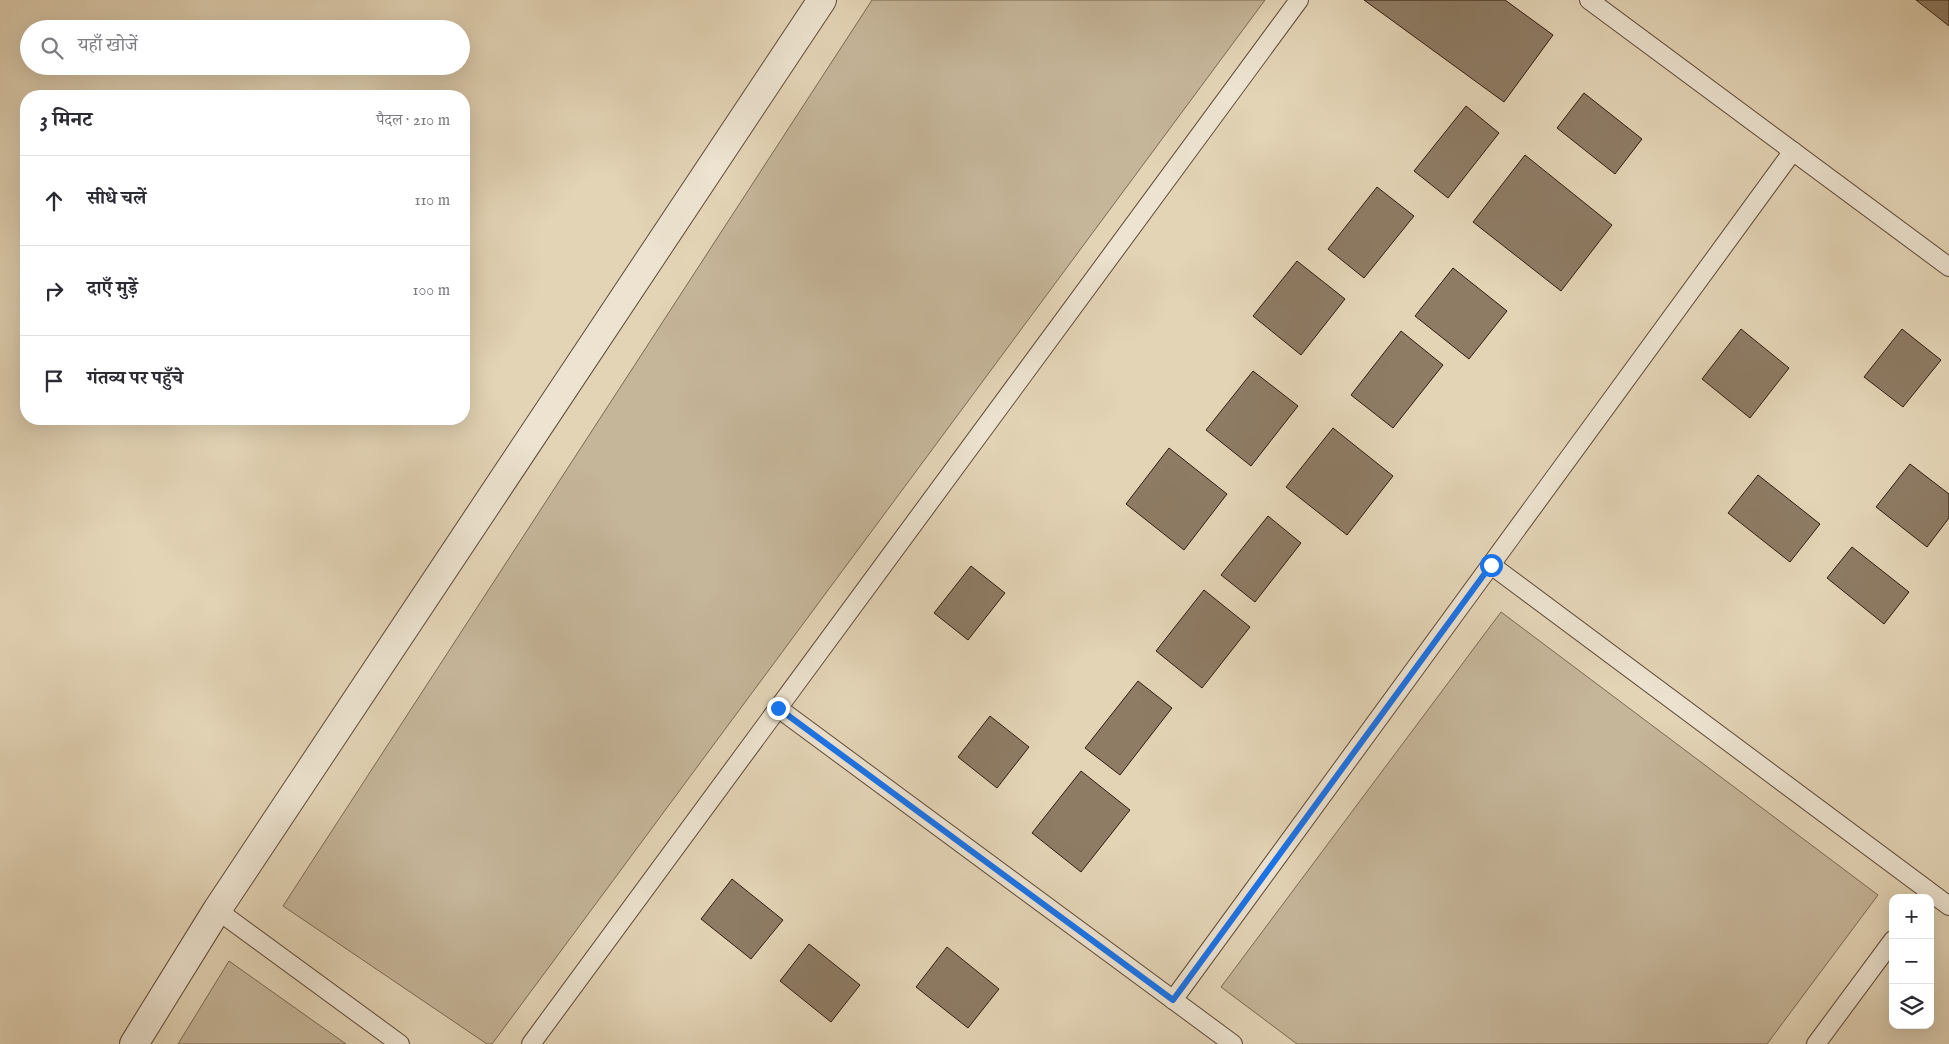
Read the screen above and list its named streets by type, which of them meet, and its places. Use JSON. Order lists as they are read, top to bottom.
{
  "page": {
    "search": "यहाँ खोजें",
    "heading": ["3 मिनट", "पैदल · 210 m"],
    "list": [
      ["सीधे चलें", "110 m"],
      ["दाएँ मुड़ें", "100 m"],
      "गंतव्य पर पहुँचे"
    ],
    "map_buttons": ["+", "−"]
  }
}
